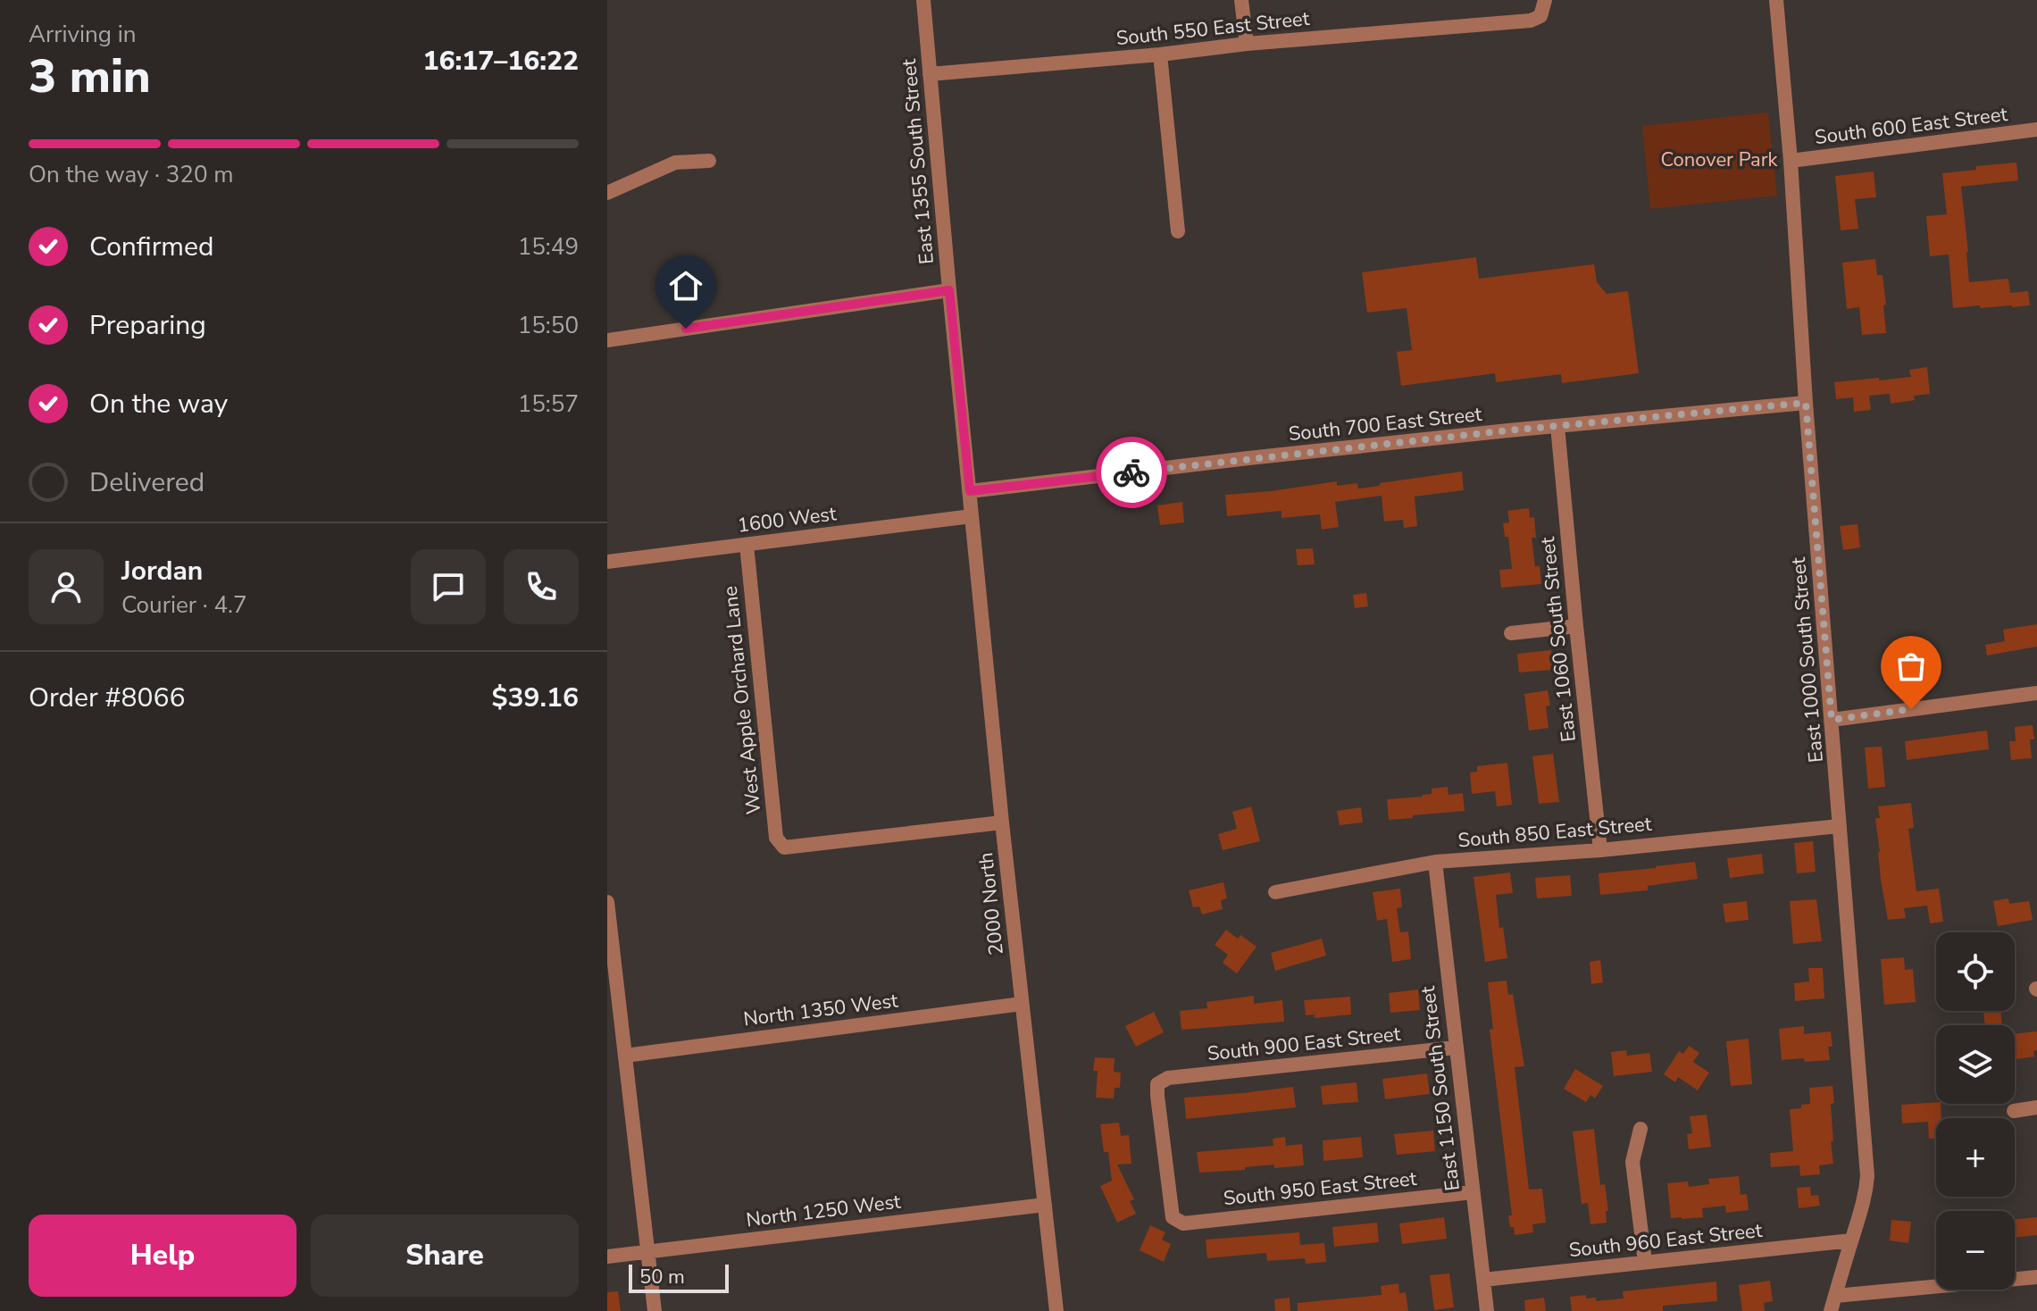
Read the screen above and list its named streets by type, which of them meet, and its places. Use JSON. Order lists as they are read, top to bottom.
{
  "streets": {
    "street": [
      "South 550 East Street",
      "South 600 East Street",
      "East 1355 South Street",
      "South 700 East Street",
      "1600 West",
      "East 1060 South Street",
      "East 1000 South Street",
      "West Apple Orchard Lane",
      "South 850 East Street",
      "2000 North",
      "North 1350 West",
      "South 900 East Street",
      "East 1150 South Street",
      "South 950 East Street",
      "North 1250 West",
      "South 960 East Street"
    ]
  },
  "crossings": [
    ["South 550 East Street", "East 1355 South Street"],
    ["South 600 East Street", "East 1000 South Street"],
    ["East 1355 South Street", "South 700 East Street"],
    ["East 1355 South Street", "2000 North"],
    ["South 700 East Street", "East 1060 South Street"],
    ["South 700 East Street", "East 1000 South Street"],
    ["South 700 East Street", "2000 North"],
    ["1600 West", "West Apple Orchard Lane"],
    ["1600 West", "2000 North"],
    ["East 1060 South Street", "South 850 East Street"],
    ["East 1000 South Street", "South 850 East Street"],
    ["East 1000 South Street", "South 960 East Street"],
    ["West Apple Orchard Lane", "2000 North"],
    ["South 850 East Street", "East 1150 South Street"],
    ["2000 North", "North 1350 West"],
    ["2000 North", "North 1250 West"],
    ["South 900 East Street", "East 1150 South Street"],
    ["South 900 East Street", "South 950 East Street"],
    ["East 1150 South Street", "South 950 East Street"],
    ["East 1150 South Street", "South 960 East Street"]
  ],
  "parks": ["Conover Park"],
  "scale_bar": "50 m",
  "page": {
    "heading": ["3 min", "Arriving in", "16:17–16:22"],
    "panel": [
      "Jordan",
      "Courier · 4.7",
      "Order #8066",
      "$39.16"
    ],
    "bar": "On the way · 320 m",
    "list": [
      ["Confirmed", "15:49"],
      ["Preparing", "15:50"],
      ["On the way", "15:57"],
      "Delivered"
    ],
    "map_buttons": ["+", "−"],
    "buttons": ["Help", "Share"],
    "scale": "50 m"
  }
}
